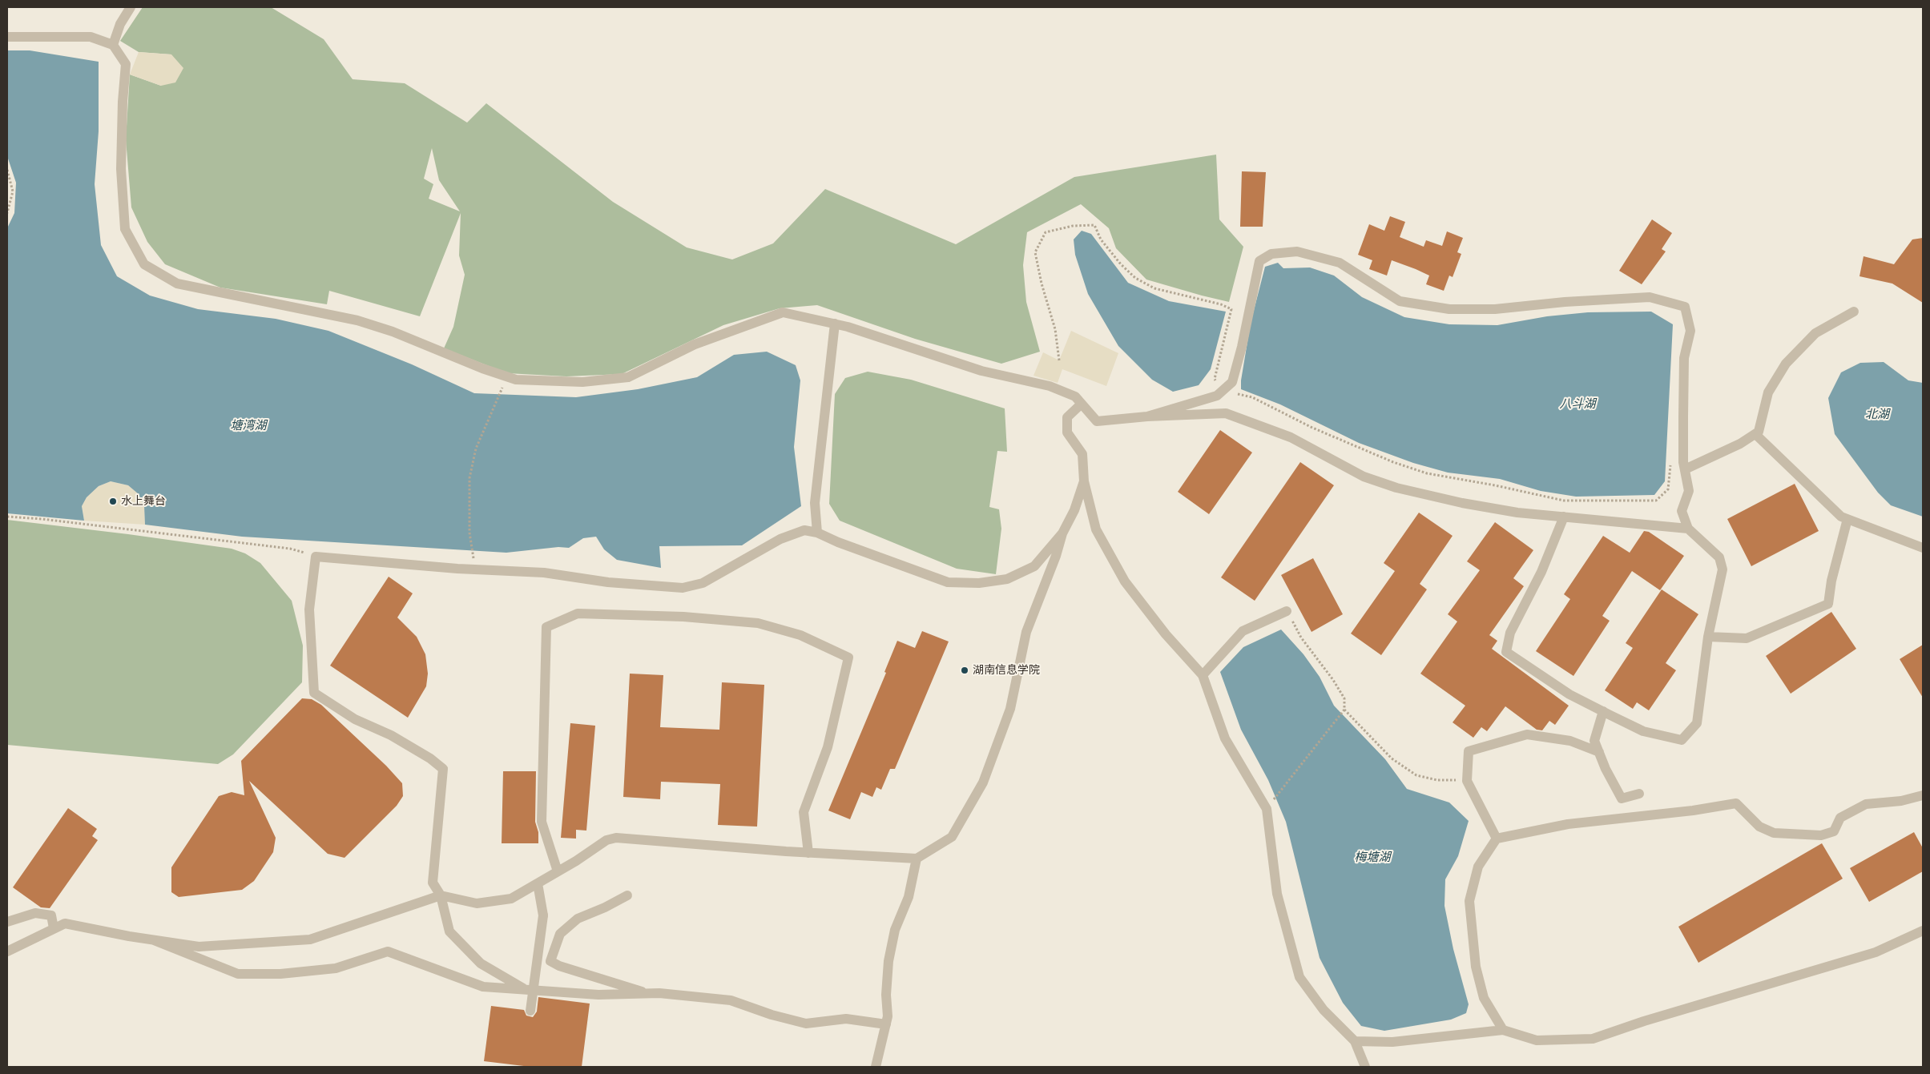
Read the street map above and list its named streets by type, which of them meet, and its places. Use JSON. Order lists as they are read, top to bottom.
{
  "water": [
    "八斗湖",
    "北湖",
    "塘湾湖",
    "梅塘湖"
  ],
  "places": ["水上舞台", "湖南信息学院"]
}
